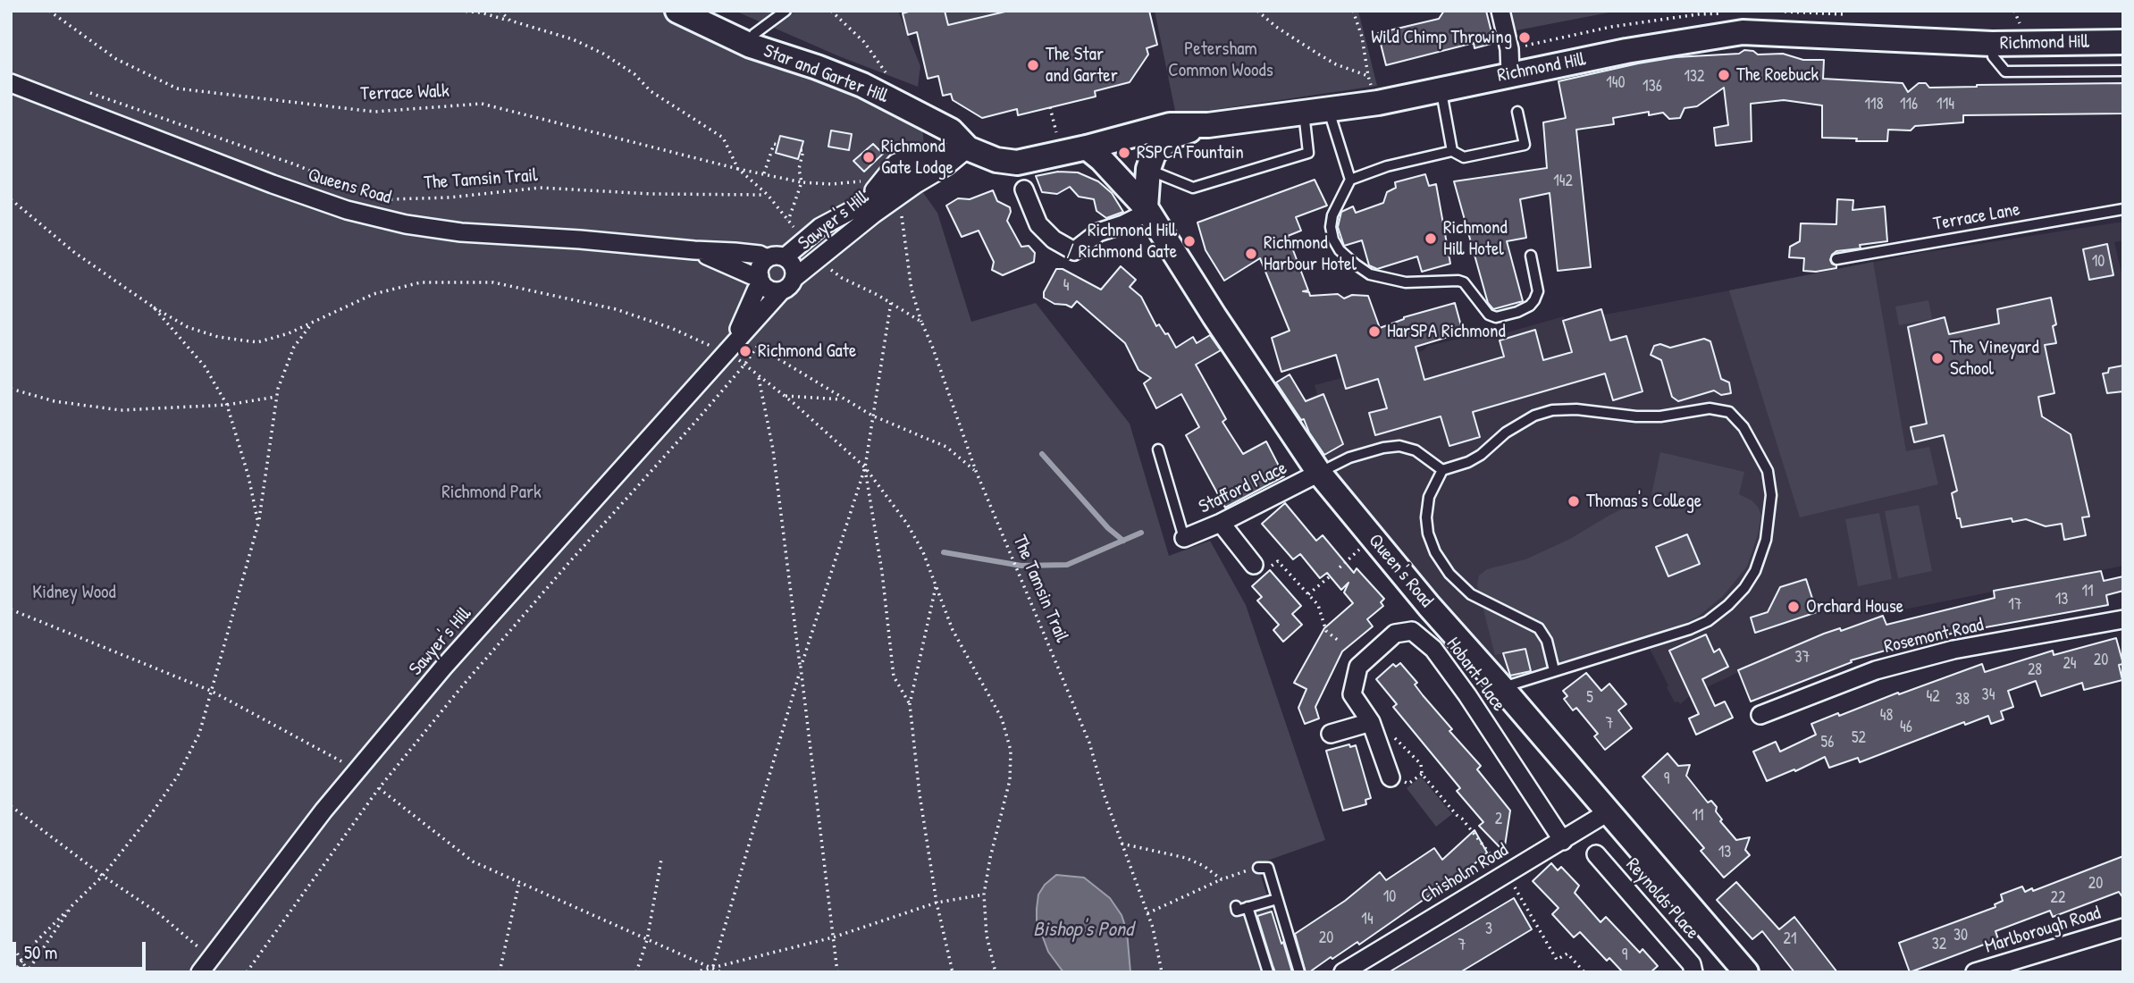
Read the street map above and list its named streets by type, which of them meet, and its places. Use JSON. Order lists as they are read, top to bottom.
{
  "streets": {
    "main road": ["Richmond Hill", "Star and Garter Hill", "Queen's Road"],
    "street": [
      "Queens Road",
      "Sawyer's Hill",
      "Stafford Place",
      "Rosemont Road",
      "Hobart Place",
      "Chisholm Road",
      "Reynolds Place",
      "Marlborough Road"
    ],
    "lane": ["Terrace Lane"],
    "path": ["Terrace Walk", "The Tamsin Trail"]
  },
  "crossings": [
    ["Richmond Hill", "Star and Garter Hill"],
    ["Richmond Hill", "Sawyer's Hill"],
    ["Richmond Hill", "Queen's Road"],
    ["Star and Garter Hill", "Sawyer's Hill"],
    ["Terrace Walk", "The Tamsin Trail"],
    ["Queens Road", "Sawyer's Hill"],
    ["Stafford Place", "Queen's Road"],
    ["Queen's Road", "Chisholm Road"],
    ["Hobart Place", "Chisholm Road"]
  ],
  "water": ["Bishop's Pond"],
  "parks": ["Petersham Common Woods", "Richmond Park", "Kidney Wood"],
  "places": [
    "Wild Chimp Throwing",
    "The Star and Garter",
    "The Roebuck",
    "RSPCA Fountain",
    "Richmond Gate Lodge",
    "Richmond Hill Hotel",
    "Richmond Hill / Richmond Gate",
    "Richmond Harbour Hotel",
    "HarSPA Richmond",
    "Richmond Gate",
    "The Vineyard School",
    "Thomas's College",
    "Orchard House"
  ],
  "house_numbers": [
    "132",
    "140",
    "136",
    "118",
    "116",
    "114",
    "142",
    "10",
    "4",
    "11",
    "13",
    "17",
    "37",
    "20",
    "24",
    "28",
    "34",
    "42",
    "5",
    "38",
    "48",
    "7",
    "46",
    "52",
    "56",
    "9",
    "11",
    "2",
    "13",
    "20",
    "10",
    "22",
    "14",
    "3",
    "30",
    "20",
    "21",
    "32",
    "7",
    "9"
  ],
  "scale_bar": "50 m"
}
